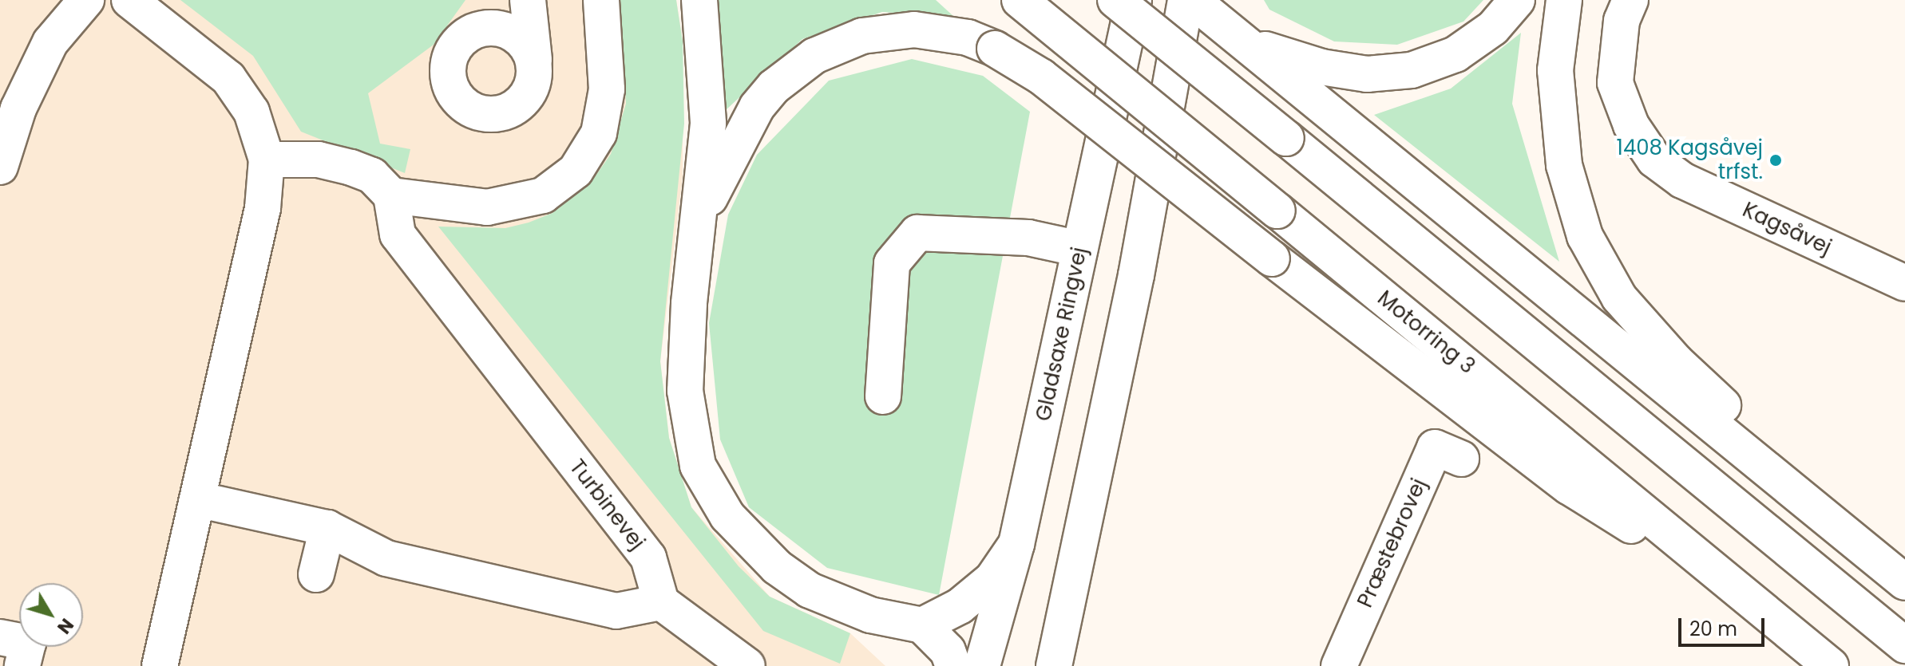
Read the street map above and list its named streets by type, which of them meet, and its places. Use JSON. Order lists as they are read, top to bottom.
{
  "streets": {
    "main road": [
      "Kagsåvej",
      "Motorring 3",
      "Gladsaxe Ringvej",
      "Turbinevej",
      "Præstebrovej"
    ]
  },
  "places": ["1408 Kagsåvej trfst."],
  "scale_bar": "20 m",
  "north": "bottom right"
}
